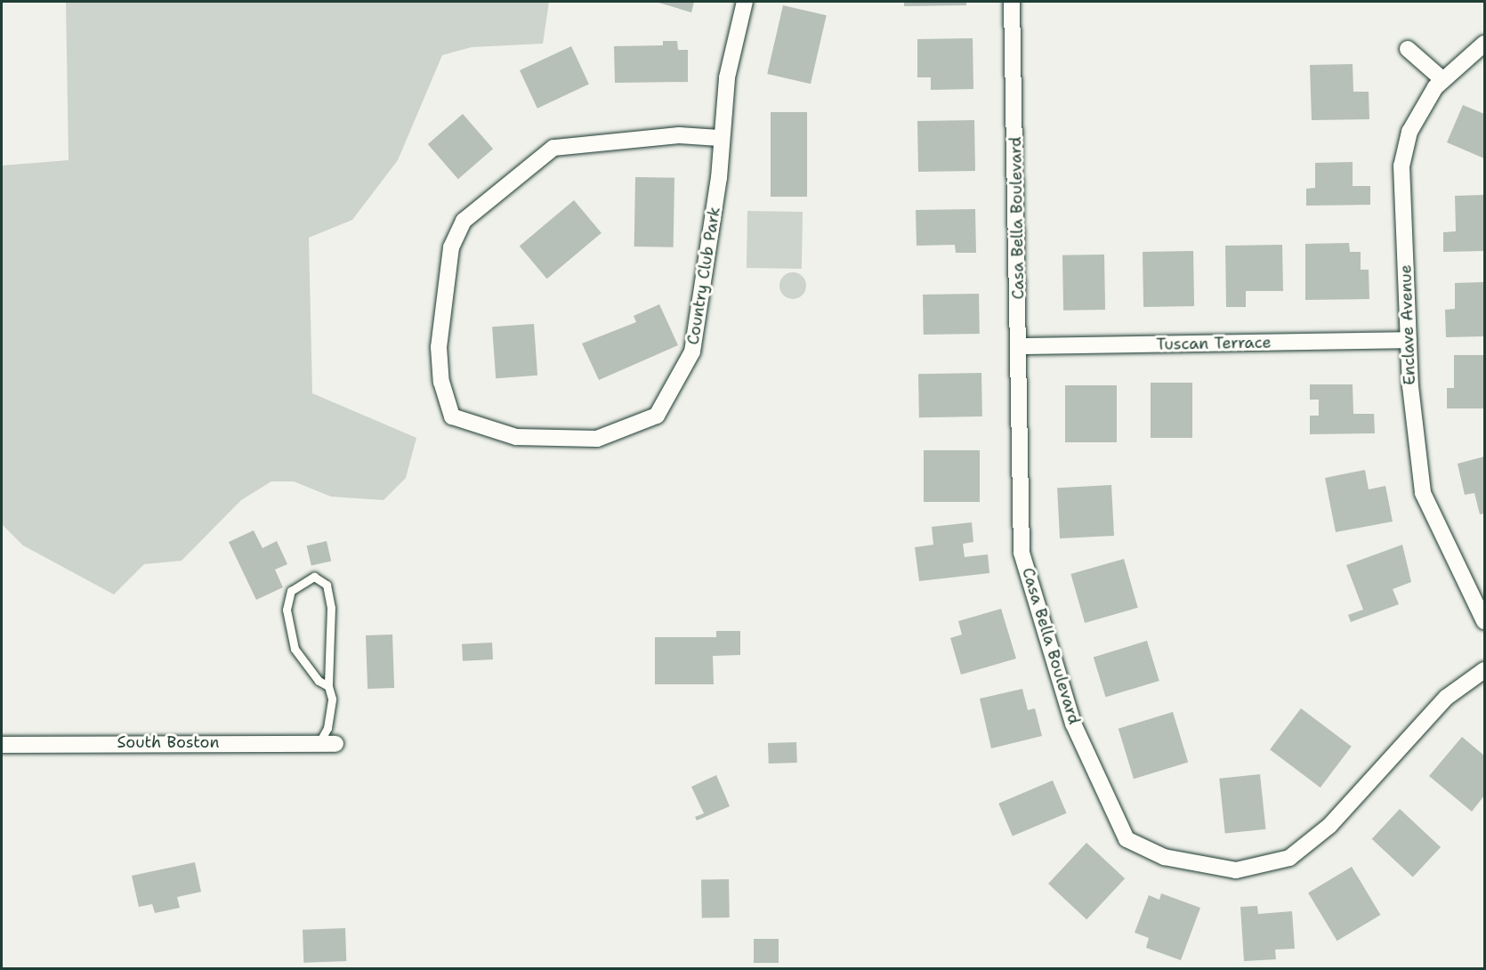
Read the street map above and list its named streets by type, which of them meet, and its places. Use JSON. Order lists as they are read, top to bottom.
{
  "streets": {
    "street": [
      "Casa Bella Boulevard",
      "Country Club Park",
      "Enclave Avenue",
      "Tuscan Terrace",
      "South Boston"
    ]
  },
  "crossings": [
    ["Casa Bella Boulevard", "Tuscan Terrace"],
    ["Enclave Avenue", "Tuscan Terrace"]
  ]
}
